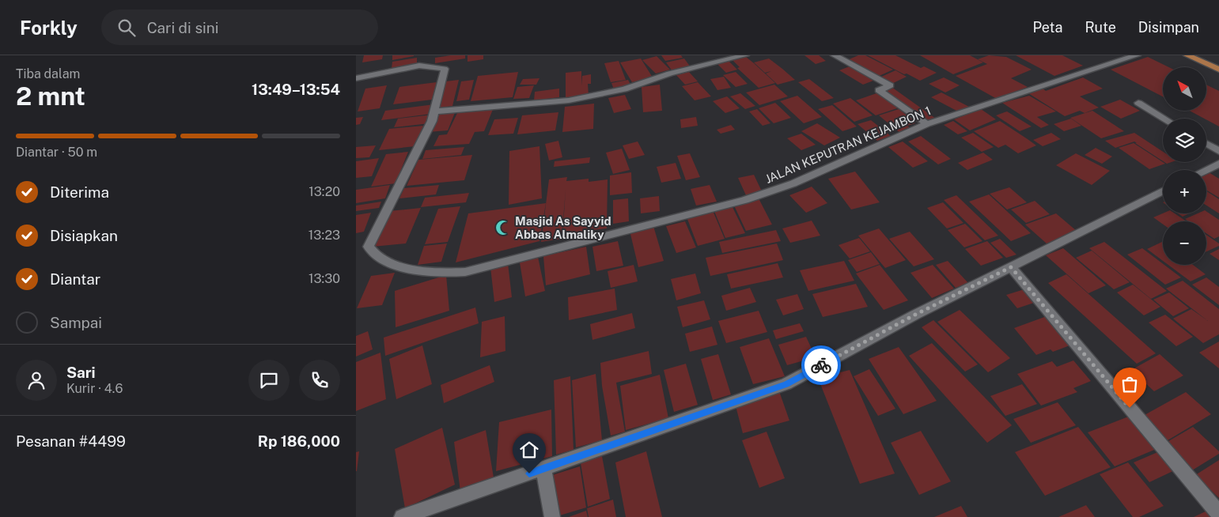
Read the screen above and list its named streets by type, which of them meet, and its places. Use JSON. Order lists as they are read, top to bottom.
{
  "streets": {
    "street": ["JALAN KEPUTRAN KEJAMBON 1"]
  },
  "places": {
    "mosque": ["Masjid As Sayyid Abbas Almaliky"]
  },
  "north": "top left",
  "page": {
    "header": "Forkly",
    "search": "Cari di sini",
    "nav": ["Peta", "Rute", "Disimpan"],
    "heading": ["2 mnt", "Tiba dalam", "13:49–13:54"],
    "panel": [
      "Sari",
      "Kurir · 4.6",
      "Pesanan #4499",
      "Rp 186,000"
    ],
    "map_buttons": ["+", "−"],
    "bar": "Diantar · 50 m",
    "list": [
      ["Diterima", "13:20"],
      ["Disiapkan", "13:23"],
      ["Diantar", "13:30"],
      "Sampai"
    ]
  }
}
